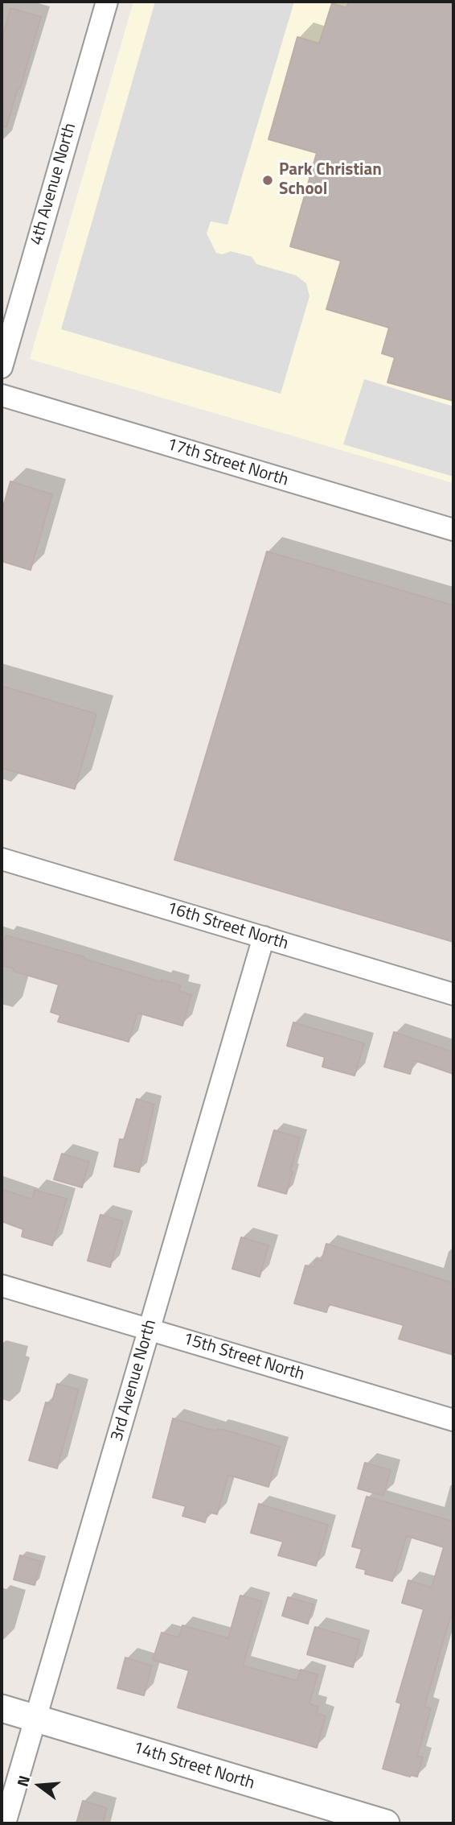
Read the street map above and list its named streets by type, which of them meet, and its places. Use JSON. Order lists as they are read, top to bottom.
{
  "streets": {
    "street": [
      "4th Avenue North",
      "17th Street North",
      "16th Street North",
      "15th Street North",
      "3rd Avenue North",
      "14th Street North"
    ]
  },
  "crossings": [
    ["16th Street North", "3rd Avenue North"],
    ["15th Street North", "3rd Avenue North"],
    ["3rd Avenue North", "14th Street North"]
  ],
  "places": ["Park Christian School"],
  "north": "left"
}
